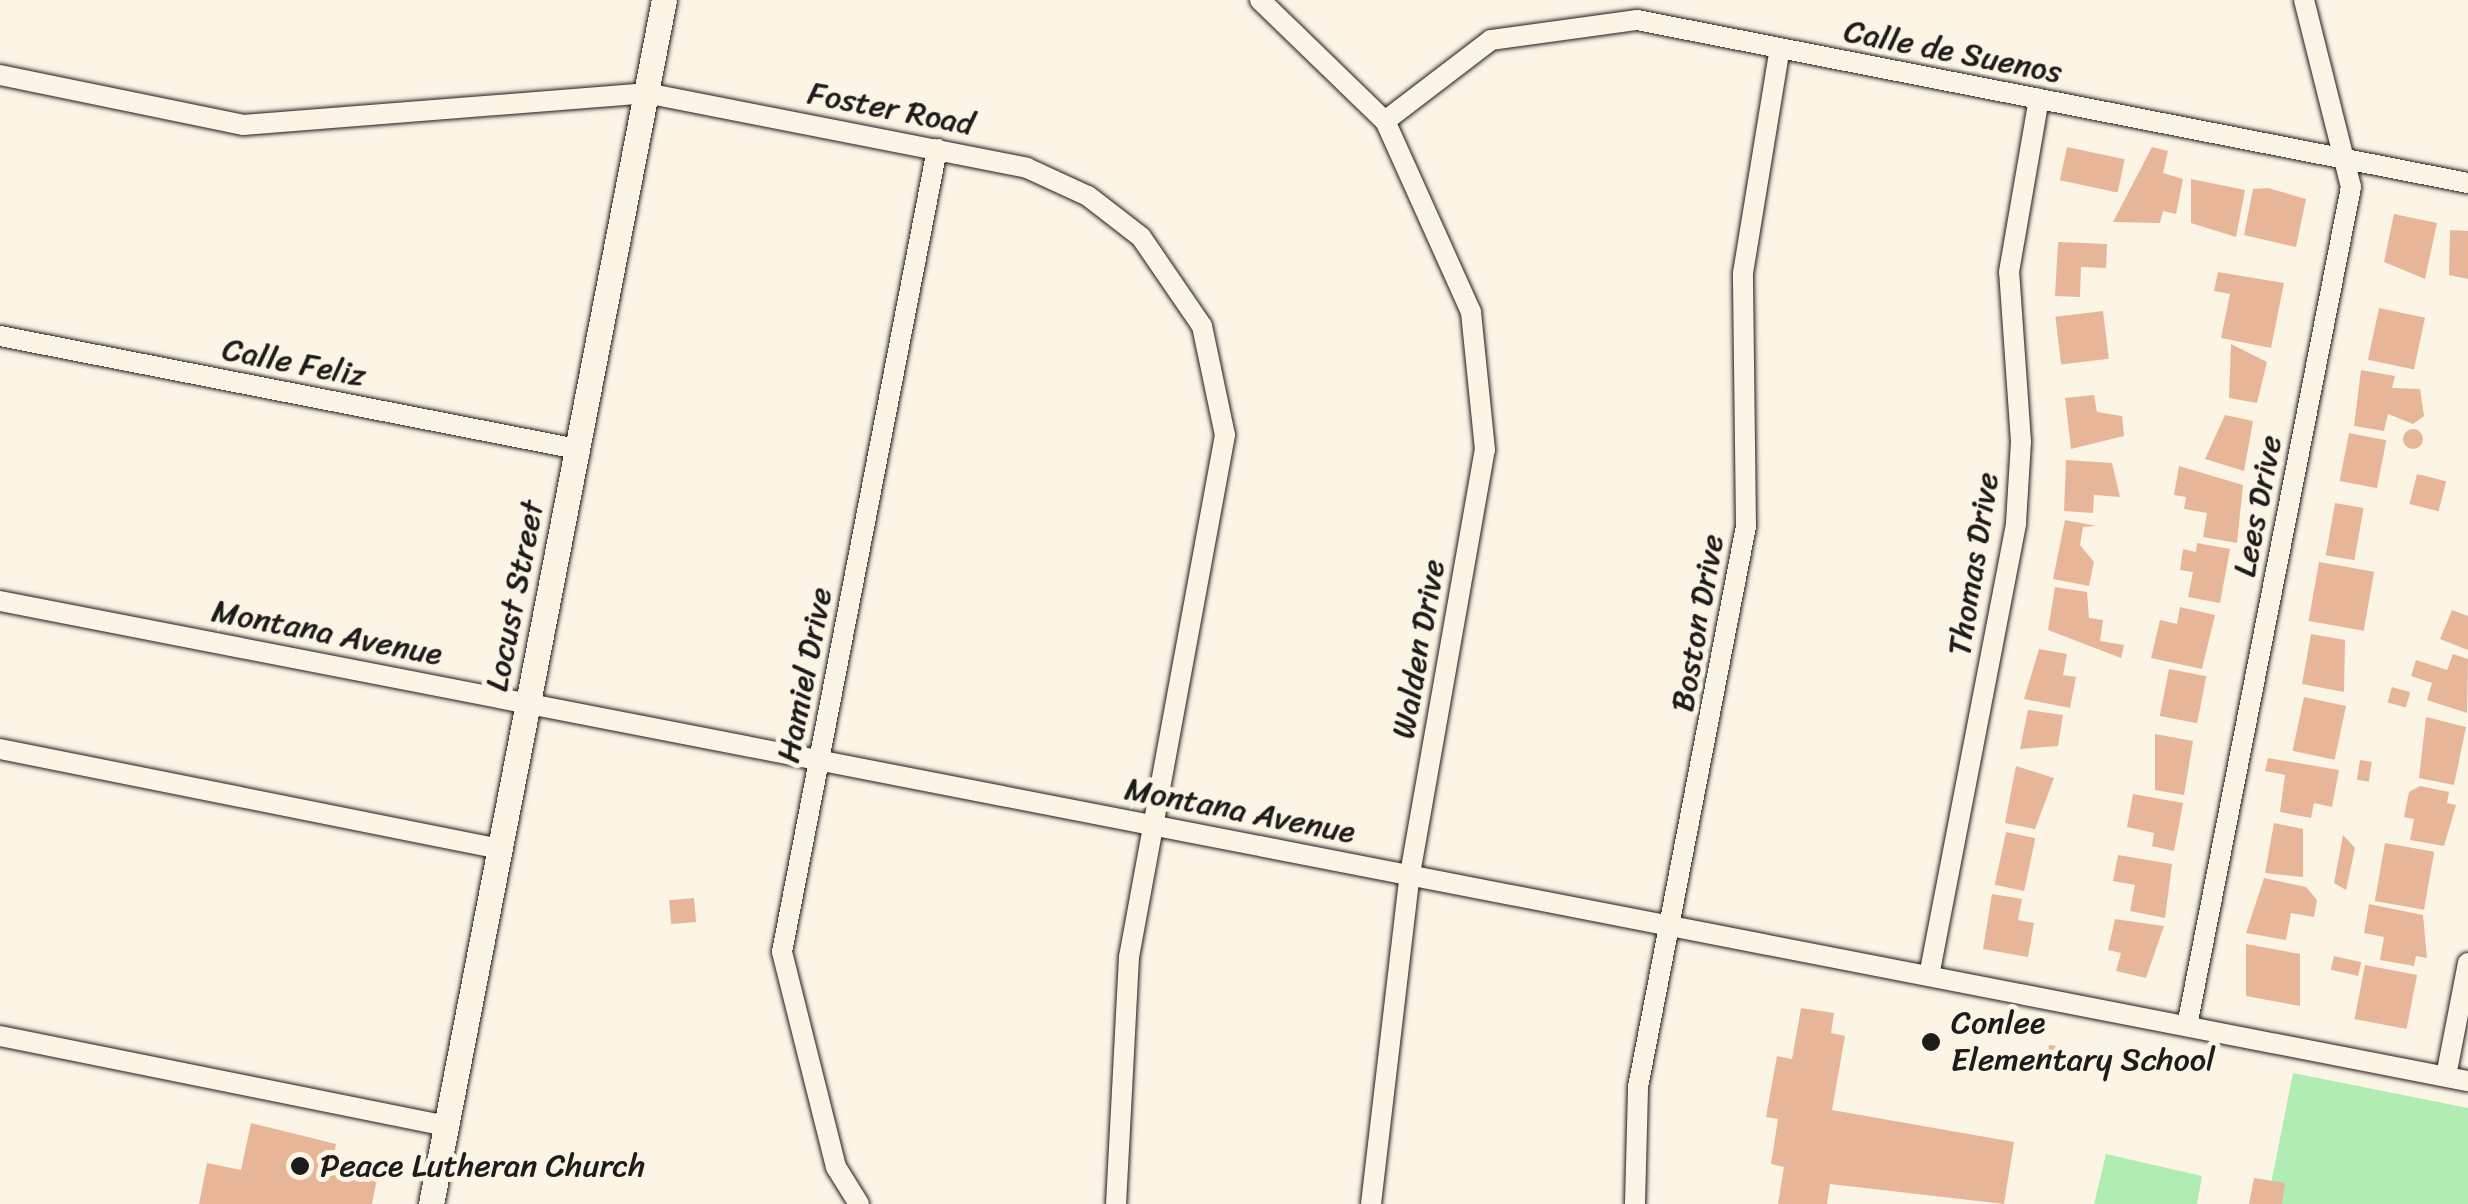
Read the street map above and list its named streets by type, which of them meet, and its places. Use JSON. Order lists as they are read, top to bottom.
{
  "streets": {
    "street": [
      "Calle de Suenos",
      "Foster Road",
      "Calle Feliz",
      "Lees Drive",
      "Thomas Drive",
      "Locust Street",
      "Boston Drive",
      "Montana Avenue",
      "Walden Drive",
      "Hamiel Drive"
    ]
  },
  "crossings": [
    ["Calle de Suenos", "Lees Drive"],
    ["Calle de Suenos", "Thomas Drive"],
    ["Calle de Suenos", "Boston Drive"],
    ["Calle de Suenos", "Walden Drive"],
    ["Foster Road", "Locust Street"],
    ["Foster Road", "Montana Avenue"],
    ["Foster Road", "Hamiel Drive"],
    ["Calle Feliz", "Locust Street"],
    ["Lees Drive", "Montana Avenue"],
    ["Thomas Drive", "Montana Avenue"],
    ["Locust Street", "Montana Avenue"],
    ["Boston Drive", "Montana Avenue"],
    ["Montana Avenue", "Walden Drive"],
    ["Montana Avenue", "Hamiel Drive"]
  ],
  "places": ["Conlee Elementary School", "Peace Lutheran Church"]
}
